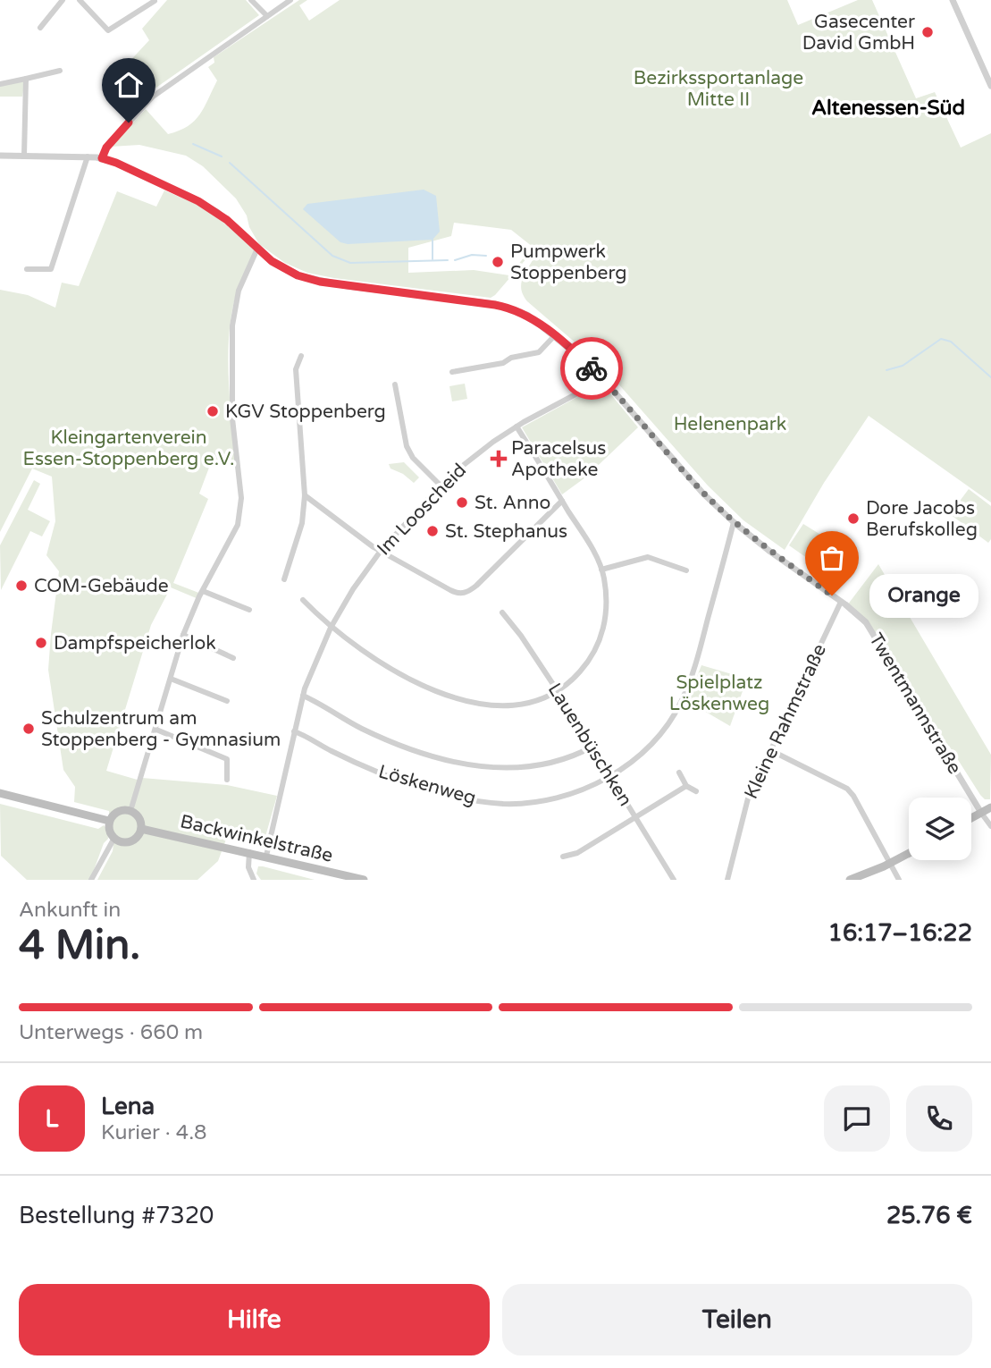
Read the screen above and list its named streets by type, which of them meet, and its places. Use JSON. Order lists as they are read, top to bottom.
{
  "streets": {
    "main road": ["Backwinkelstraße"],
    "street": [
      "Im Looscheid",
      "Twentmannstraße",
      "Kleine Rahmstraße",
      "Lauenbüschken",
      "Löskenweg"
    ]
  },
  "crossings": [
    ["Im Looscheid", "Twentmannstraße"],
    ["Im Looscheid", "Löskenweg"],
    ["Im Looscheid", "Backwinkelstraße"],
    ["Twentmannstraße", "Kleine Rahmstraße"],
    ["Twentmannstraße", "Löskenweg"],
    ["Lauenbüschken", "Löskenweg"]
  ],
  "districts": ["Altenessen-Süd"],
  "parks": [
    "Bezirkssportanlage Mitte II",
    "Helenenpark",
    "Kleingartenverein Essen-Stoppenberg e.V.",
    "Spielplatz Löskenweg"
  ],
  "places": {
    "other": [
      "Gasecenter David GmbH",
      "Pumpwerk Stoppenberg",
      "KGV Stoppenberg",
      "St. Anno",
      "Dore Jacobs Berufskolleg",
      "St. Stephanus",
      "COM-Gebäude",
      "Orange",
      "Dampfspeicherlok",
      "Schulzentrum am Stoppenberg - Gymnasium"
    ],
    "health": ["Paracelsus Apotheke"]
  },
  "page": {
    "bubble": "Orange",
    "heading": ["4 Min.", "Ankunft in", "16:17–16:22"],
    "panel": [
      "Lena",
      "Kurier · 4.8",
      "Bestellung #7320",
      "25.76 €"
    ],
    "bar": "Unterwegs · 660 m",
    "round": "L",
    "buttons": ["Hilfe", "Teilen"]
  }
}
